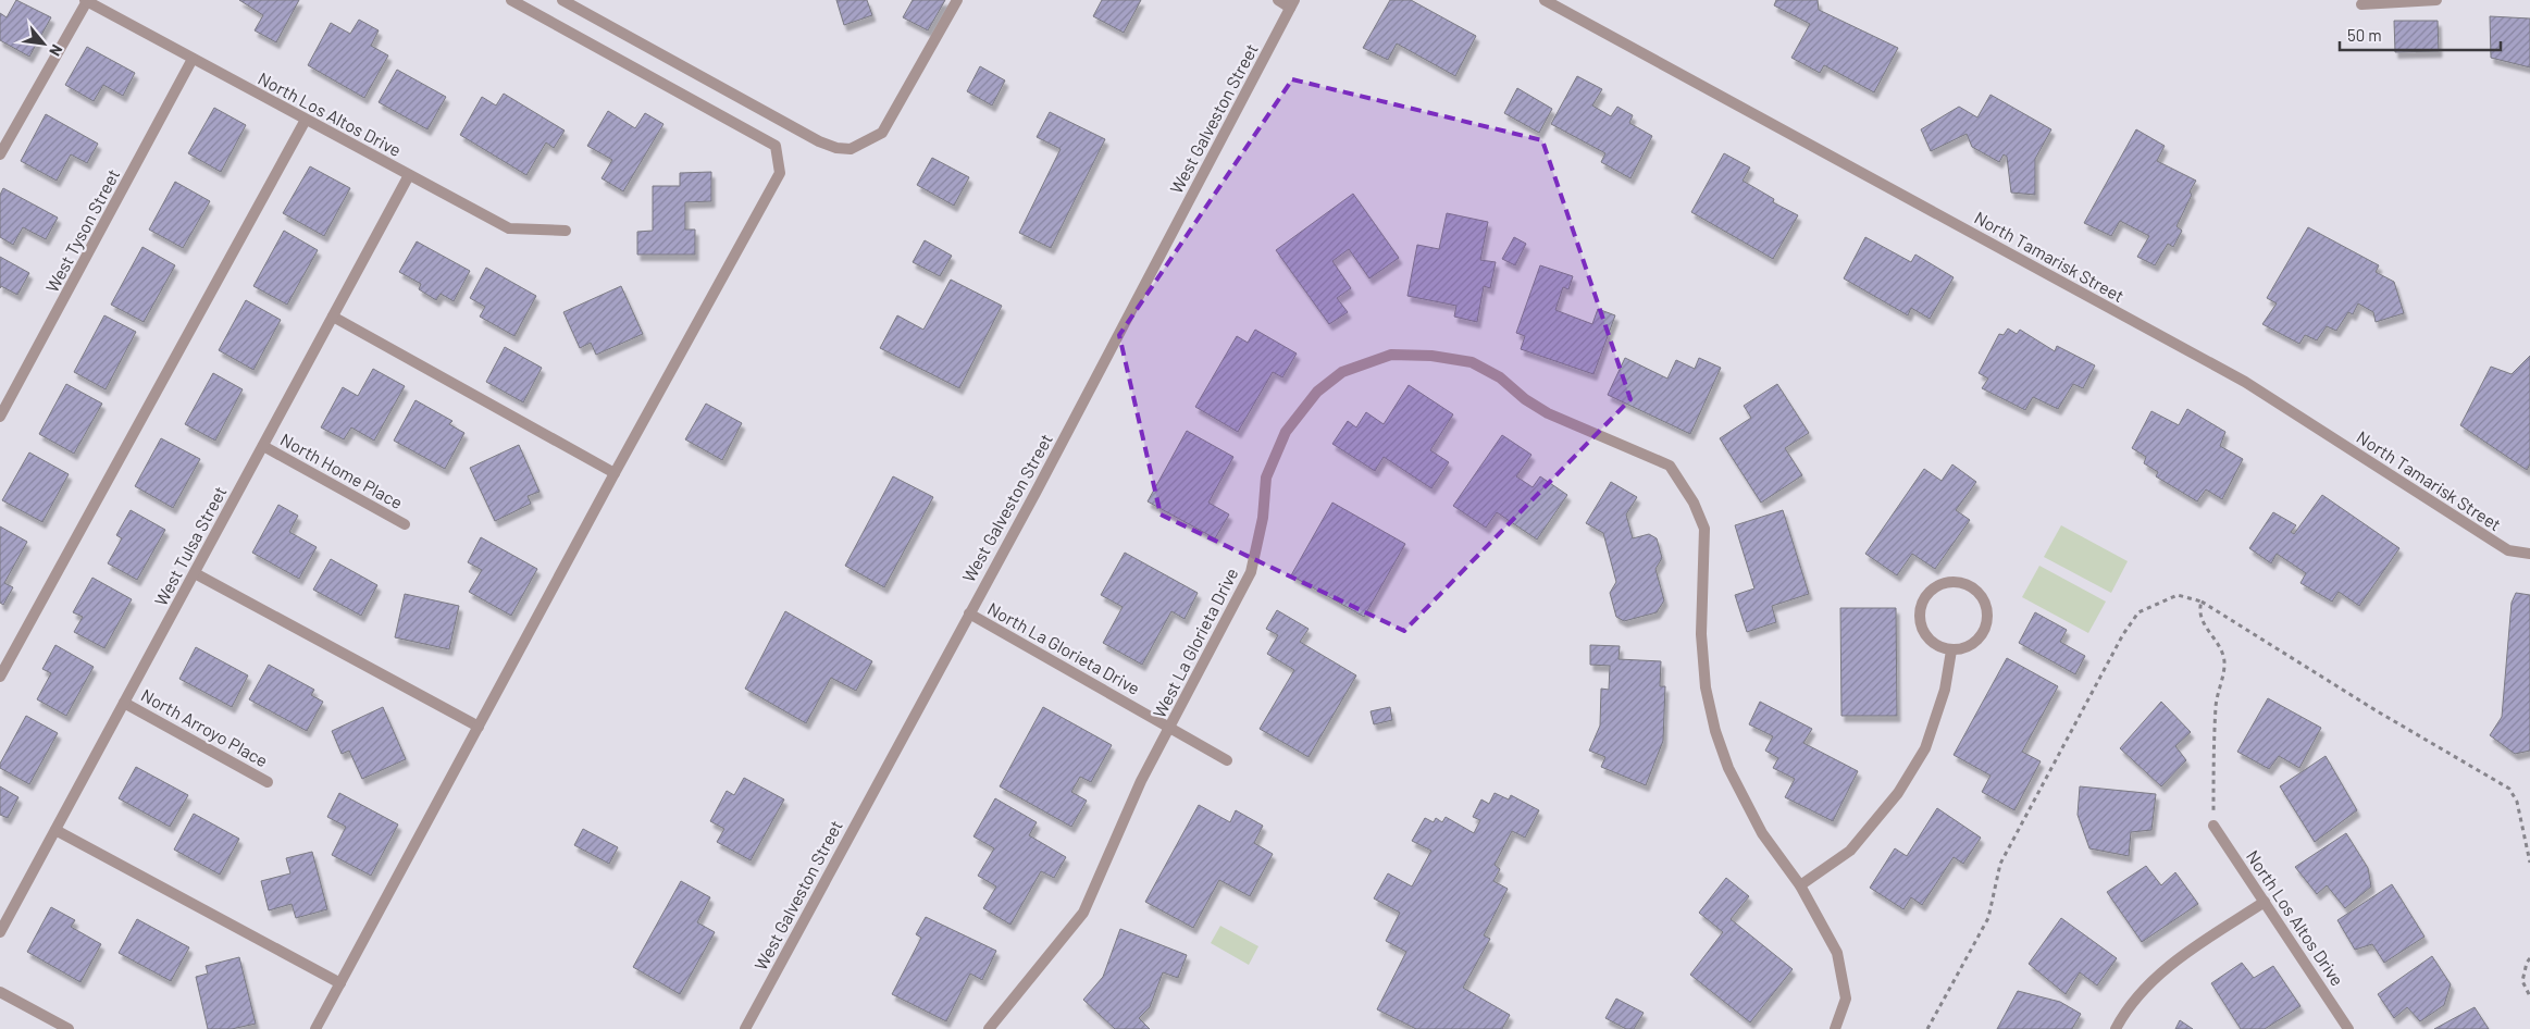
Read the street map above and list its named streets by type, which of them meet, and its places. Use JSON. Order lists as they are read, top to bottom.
{
  "streets": {
    "street": [
      "North Los Altos Drive",
      "West Galveston Street",
      "West Tyson Street",
      "North Tamarisk Street",
      "North Home Place",
      "West Tulsa Street",
      "West La Glorieta Drive",
      "North La Glorieta Drive",
      "North Arroyo Place"
    ]
  },
  "crossings": [
    ["North Los Altos Drive", "West Tyson Street"],
    ["North Los Altos Drive", "West Tulsa Street"],
    ["West Galveston Street", "North La Glorieta Drive"],
    ["North Home Place", "West Tulsa Street"],
    ["West Tulsa Street", "North Arroyo Place"],
    ["West La Glorieta Drive", "North La Glorieta Drive"]
  ],
  "scale_bar": "50 m",
  "north": "bottom right"
}
